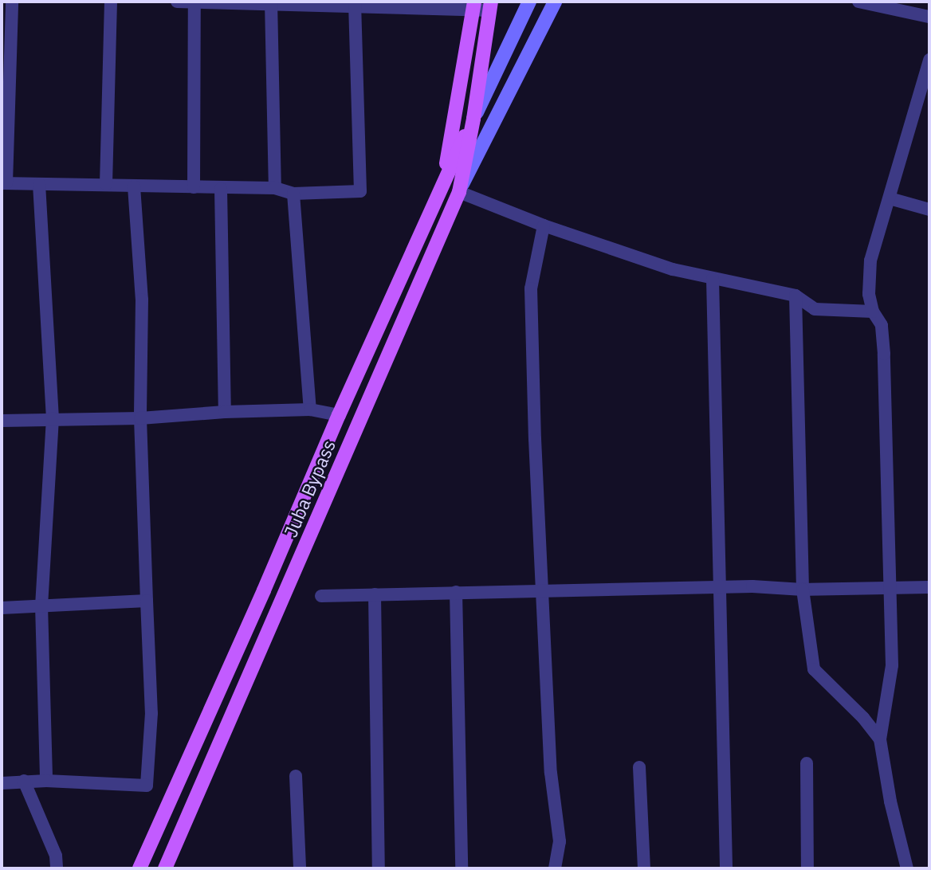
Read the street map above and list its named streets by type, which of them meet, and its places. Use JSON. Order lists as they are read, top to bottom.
{
  "streets": {
    "main road": ["Juba Bypass"]
  }
}
